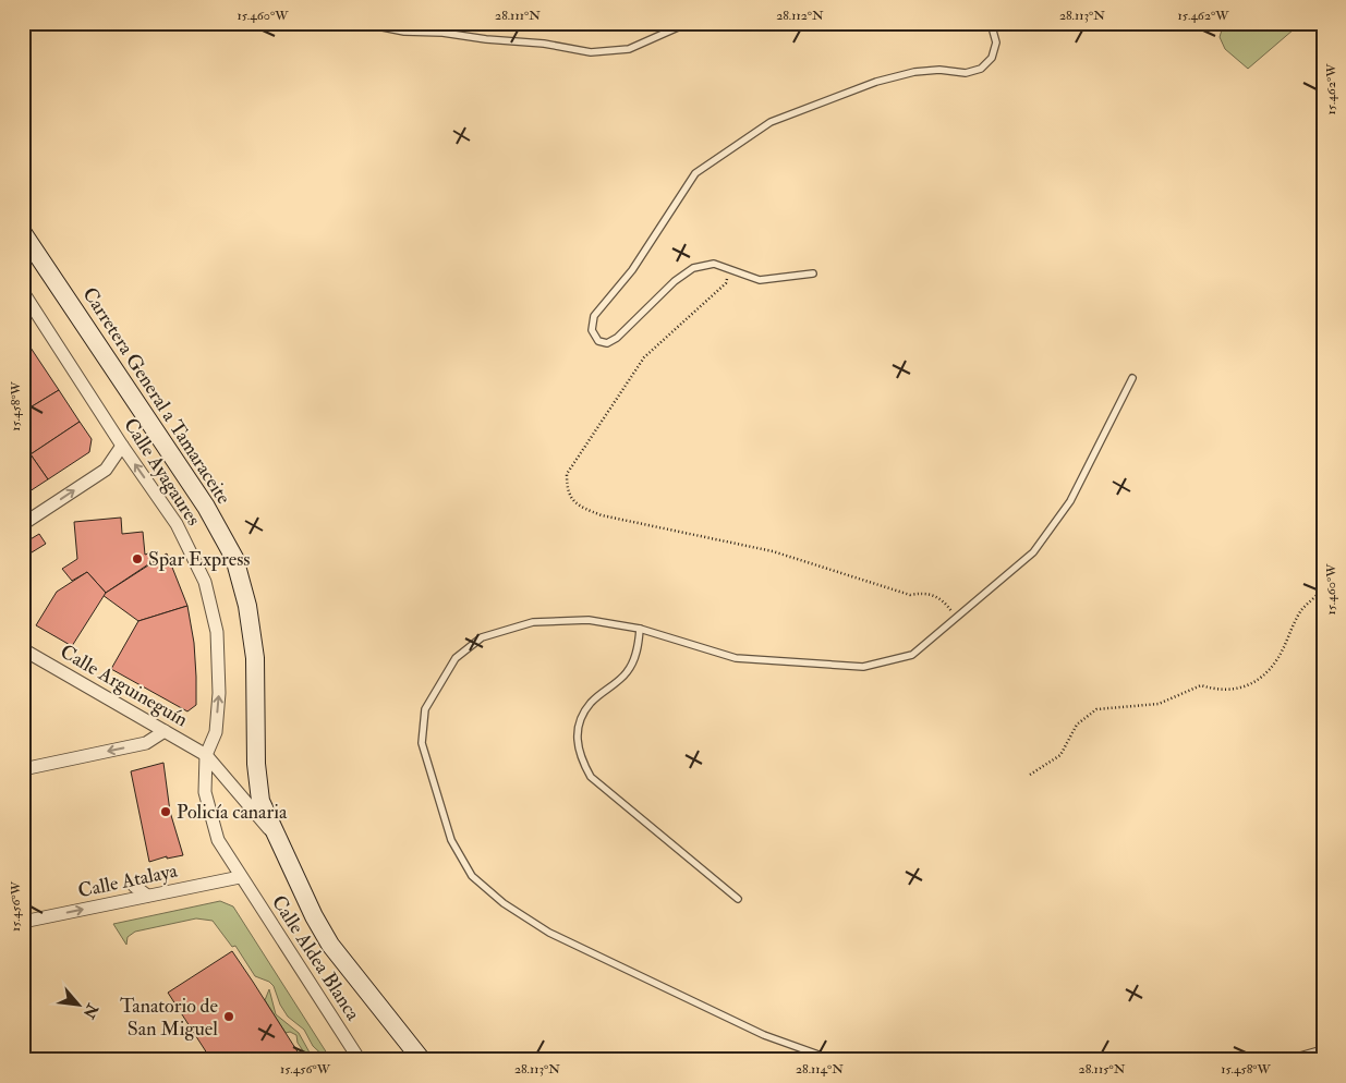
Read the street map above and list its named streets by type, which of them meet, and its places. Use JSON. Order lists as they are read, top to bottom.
{
  "streets": {
    "main road": ["Carretera General a Tamaraceite"],
    "street": [
      "Calle Ayagaures",
      "Calle Arguineguín",
      "Calle Atalaya",
      "Calle Aldea Blanca"
    ]
  },
  "crossings": [
    ["Carretera General a Tamaraceite", "Calle Arguineguín"],
    ["Calle Ayagaures", "Calle Arguineguín"],
    ["Calle Ayagaures", "Calle Atalaya"],
    ["Calle Ayagaures", "Calle Aldea Blanca"],
    ["Calle Atalaya", "Calle Aldea Blanca"]
  ],
  "one_way": ["Calle Ayagaures", "Calle Atalaya"],
  "places": ["Spar Express", "Policía canaria", "Tanatorio de San Miguel"],
  "north": "bottom right",
  "coordinates": [
    "15.460°W",
    "28.111°N",
    "28.112°N",
    "28.113°N",
    "15.462°W",
    "15.458°W",
    "15.456°W",
    "28.114°N",
    "28.115°N"
  ]
}
